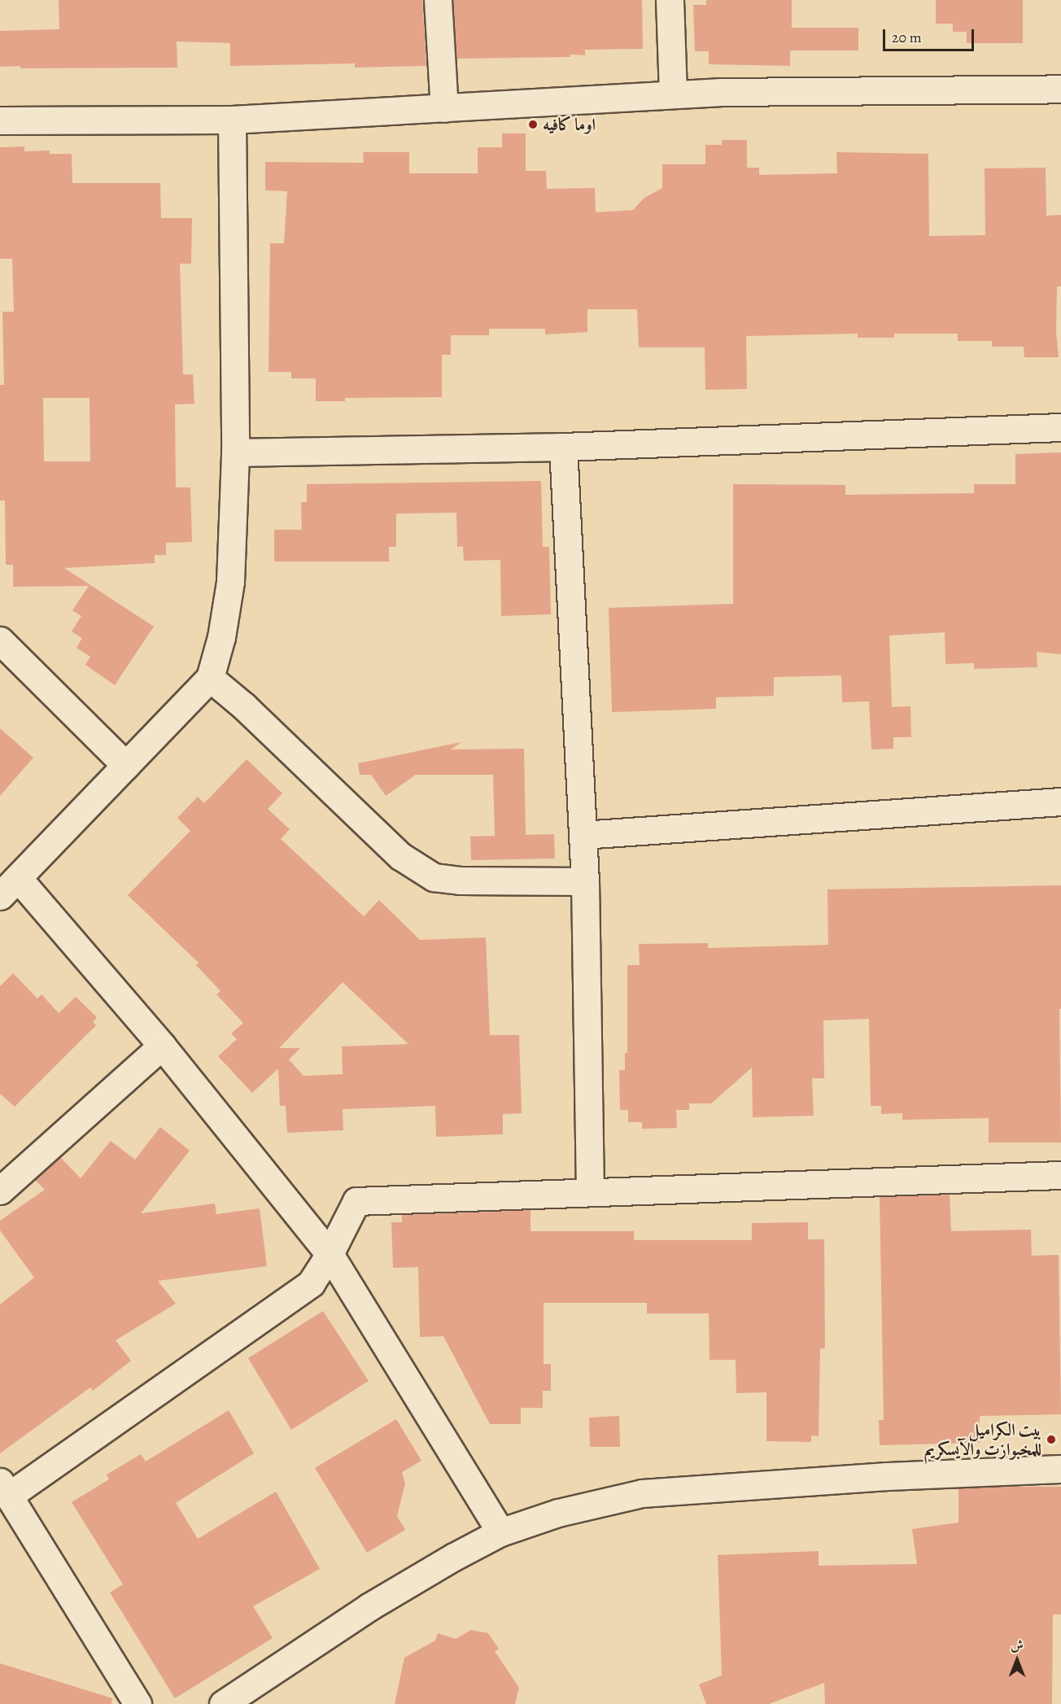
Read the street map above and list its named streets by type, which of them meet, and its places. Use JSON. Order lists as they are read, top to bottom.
{
  "places": ["اوما كافيه", "بيت الكراميل للمخبوازت والآيسكريم"],
  "scale_bar": "20 m",
  "north": "top"
}
